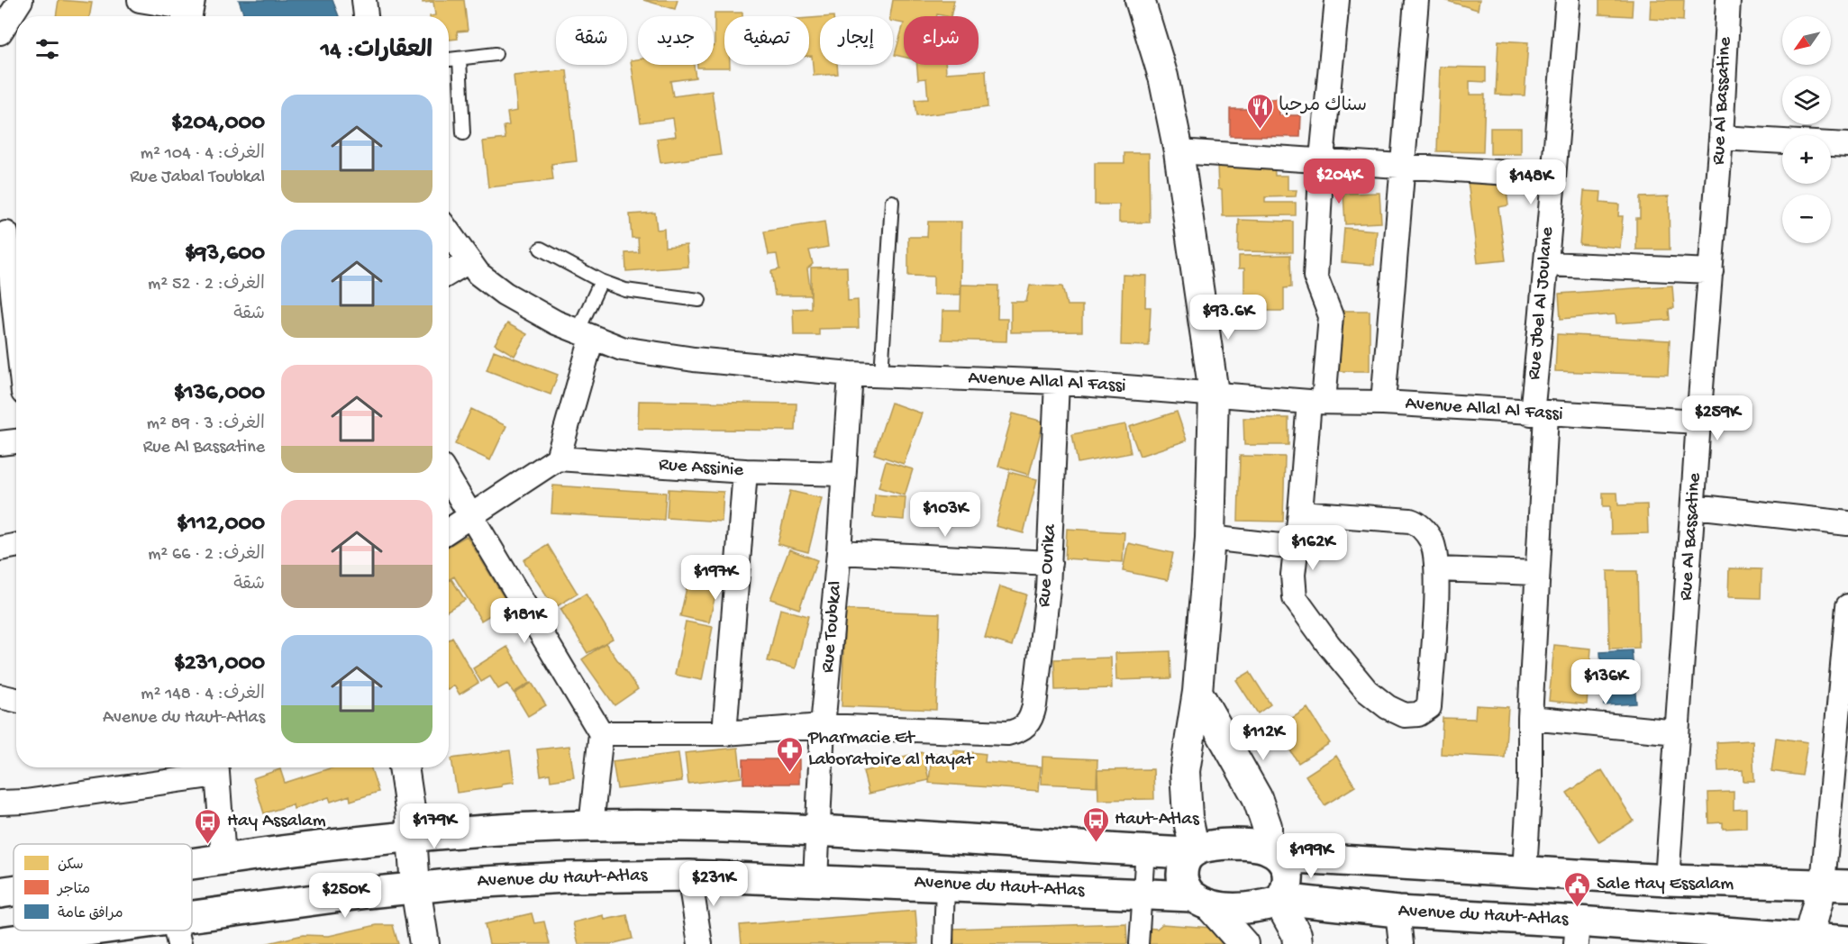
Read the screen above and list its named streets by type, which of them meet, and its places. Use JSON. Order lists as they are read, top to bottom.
{
  "streets": {
    "main road": ["Avenue du Haut-Atlas"],
    "street": [
      "Rue Al Bassatine",
      "Rue Jbel Al Joulane",
      "Avenue Allal Al Fassi",
      "Rue Assinie",
      "Rue Ourika",
      "Rue Toubkal"
    ]
  },
  "crossings": [
    ["Rue Al Bassatine", "Avenue Allal Al Fassi"],
    ["Rue Jbel Al Joulane", "Avenue Allal Al Fassi"],
    ["Avenue Allal Al Fassi", "Rue Ourika"],
    ["Avenue Allal Al Fassi", "Rue Toubkal"],
    ["Rue Assinie", "Rue Toubkal"],
    ["Rue Ourika", "Rue Toubkal"],
    ["Rue Toubkal", "Avenue du Haut-Atlas"]
  ],
  "places": {
    "restaurant": ["سناك مرحبا"],
    "pharmacy": ["Pharmacie Et Laboratoire al Hayat"],
    "bus stop": ["Haut-Atlas", "Hay Assalam"],
    "public building": ["Sale Hay Essalam"]
  },
  "legend": ["سكن", "متاجر", "مرافق عامة"],
  "north": "bottom left",
  "page": {
    "map_buttons": ["+", "−"],
    "chip": [
      "شراء",
      "إيجار",
      "تصفية",
      "جديد",
      "شقة"
    ],
    "heading": "العقارات: 14",
    "list": [
      {
        "name": "$204,000",
        "note": "الغرف: 4 · 104 m² · Rue Jabal Toubkal"
      },
      {
        "name": "$93,600",
        "note": "الغرف: 2 · 52 m² · شقة"
      },
      {
        "name": "$136,000",
        "note": "الغرف: 3 · 89 m² · Rue Al Bassatine"
      },
      {
        "name": "$112,000",
        "note": "الغرف: 2 · 66 m² · شقة"
      },
      {
        "name": "$231,000",
        "note": "الغرف: 4 · 148 m² · Avenue du Haut-Atlas"
      }
    ],
    "price": [
      "$204K",
      "$148K",
      "$93.6K",
      "$259K",
      "$103K",
      "$162K",
      "$197K",
      "$181K",
      "$136K",
      "$112K",
      "$179K",
      "$199K",
      "$231K",
      "$250K"
    ]
  }
}
